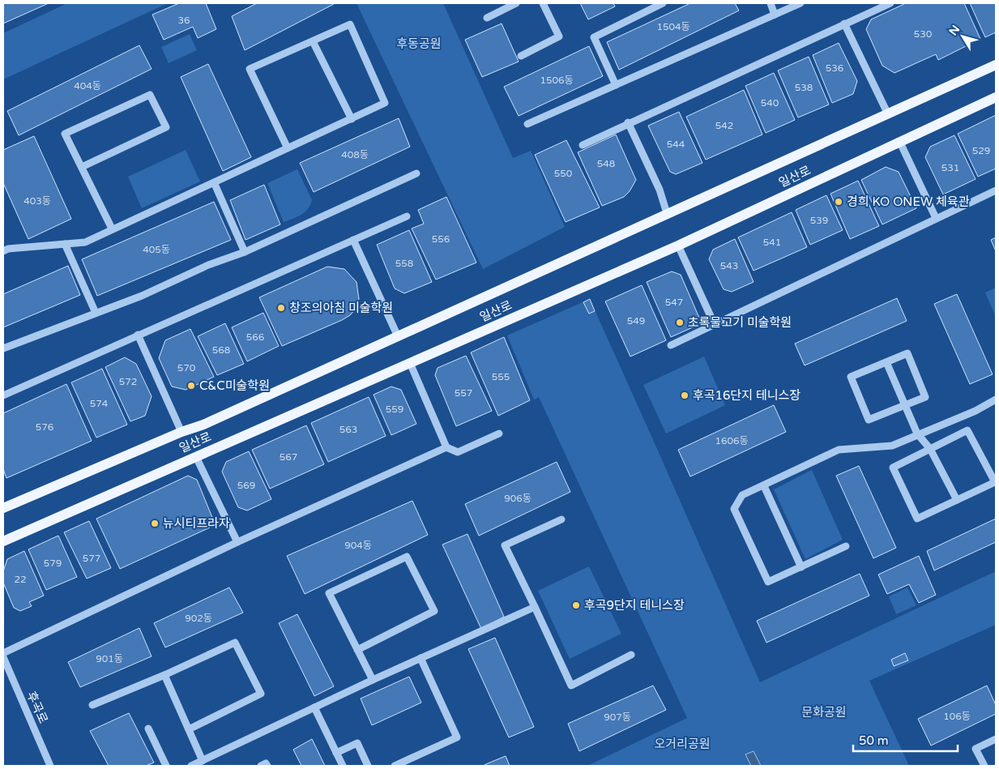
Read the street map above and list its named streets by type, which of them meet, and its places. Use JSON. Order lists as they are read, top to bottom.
{
  "streets": {
    "main road": ["일산로"],
    "street": ["후곡로"]
  },
  "parks": ["후동공원", "문화공원", "오거리공원"],
  "places": [
    "경희 KO ONEW 체육관",
    "창조의아침 미술학원",
    "초록물고기 미술학원",
    "C&C미술학원",
    "후곡16단지 테니스장",
    "뉴시티프라자",
    "후곡9단지 테니스장"
  ],
  "house_numbers": [
    "36",
    "1504동",
    "530",
    "536",
    "1506동",
    "404동",
    "538",
    "540",
    "542",
    "544",
    "529",
    "408동",
    "548",
    "531",
    "550",
    "403동",
    "539",
    "556",
    "541",
    "405동",
    "558",
    "543",
    "547",
    "549",
    "566",
    "568",
    "570",
    "555",
    "572",
    "557",
    "574",
    "559",
    "576",
    "563",
    "1606동",
    "567",
    "569",
    "906동",
    "904동",
    "577",
    "579",
    "22",
    "902동",
    "901동",
    "106동",
    "907동"
  ],
  "scale_bar": "50 m",
  "north": "top left"
}
